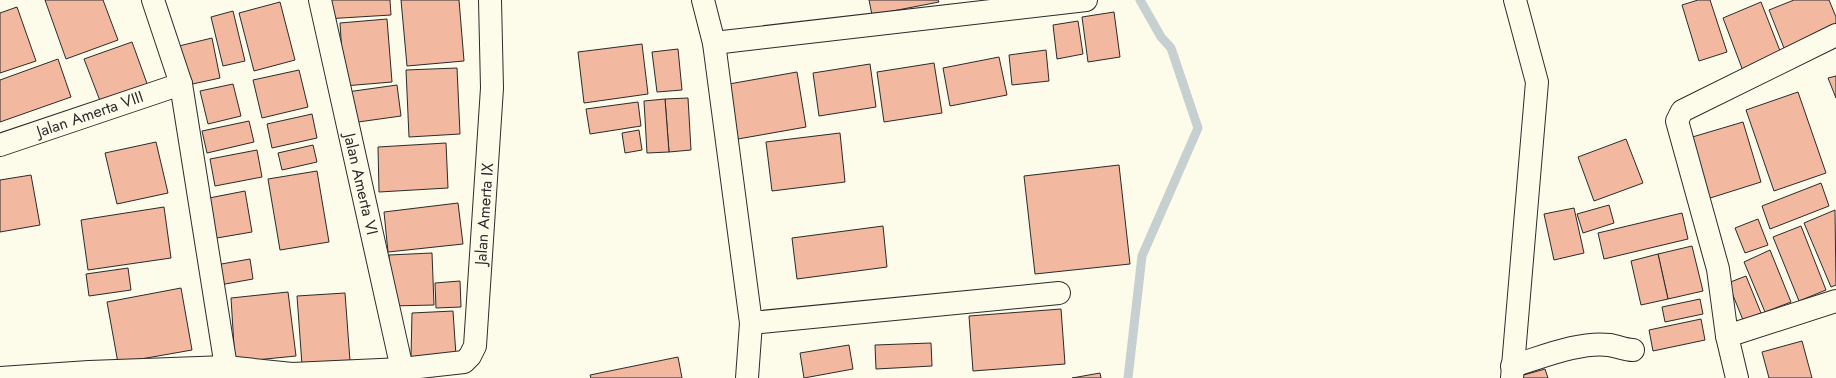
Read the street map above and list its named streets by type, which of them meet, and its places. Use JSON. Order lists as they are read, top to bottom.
{
  "streets": {
    "street": ["Jalan Amerta VIII", "Jalan Amerta VI", "Jalan Amerta IX"]
  },
  "crossings": [
    ["Jalan Amerta VI", "Jalan Amerta IX"]
  ]
}
